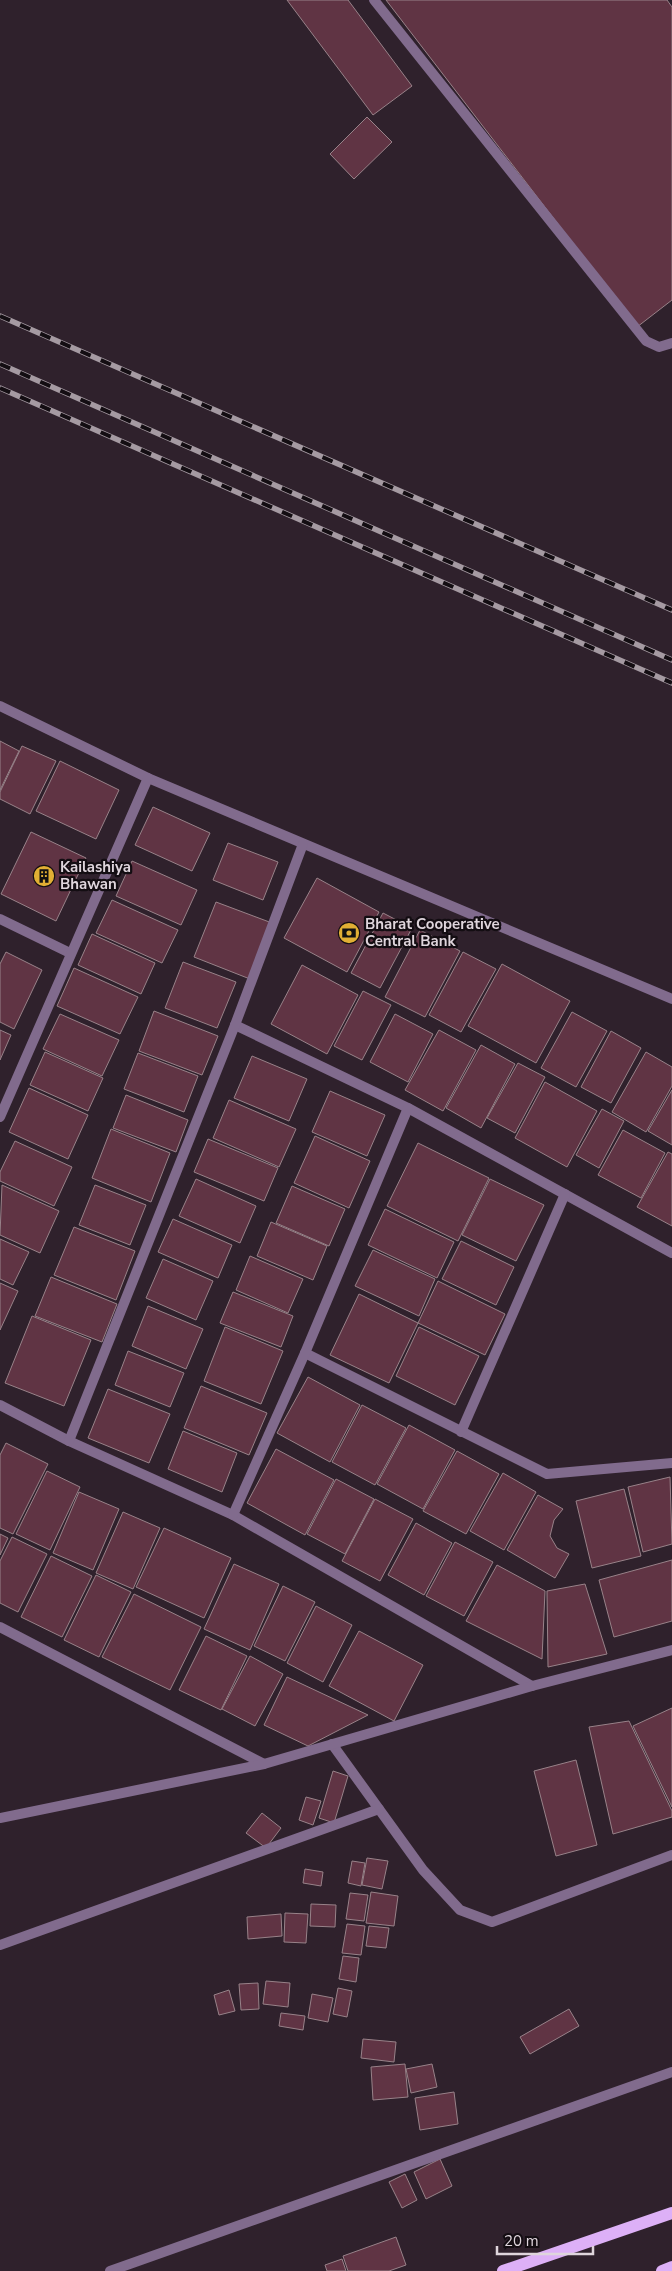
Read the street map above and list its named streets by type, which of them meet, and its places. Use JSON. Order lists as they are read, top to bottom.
{
  "places": {
    "building": ["Kailashiya Bhawan"],
    "bank": ["Bharat Cooperative Central Bank"]
  },
  "scale_bar": "20 m"
}
